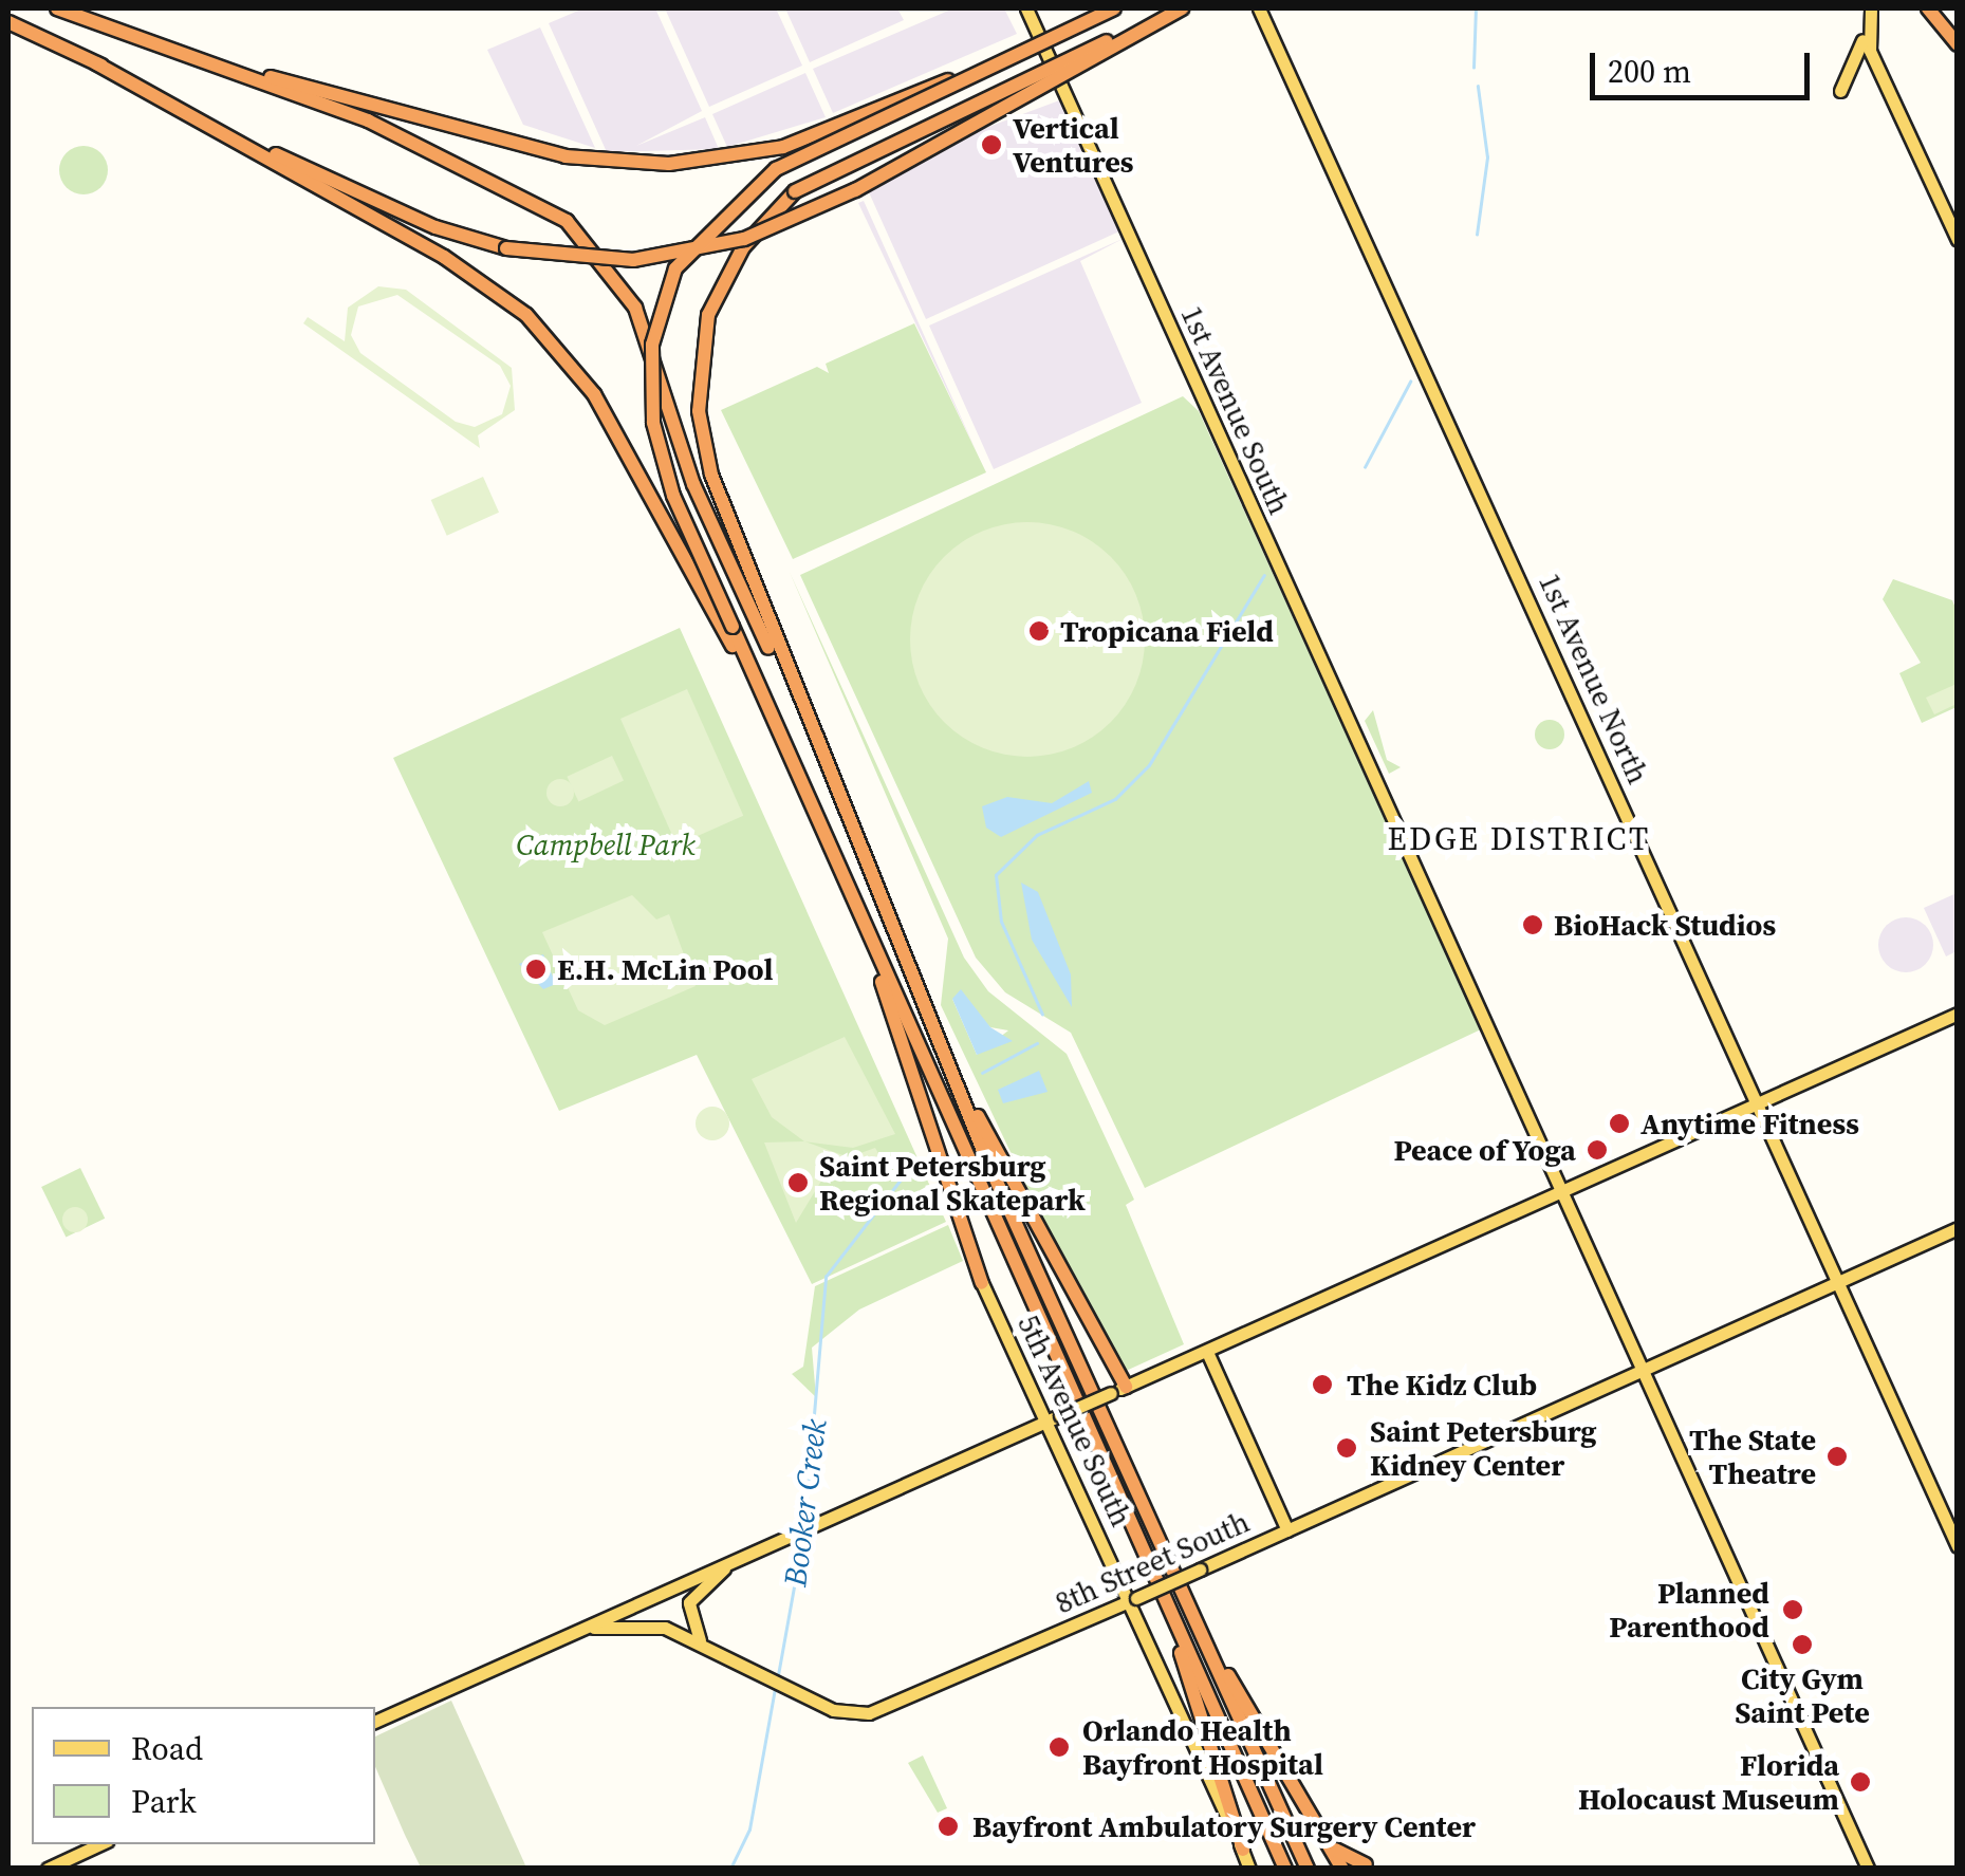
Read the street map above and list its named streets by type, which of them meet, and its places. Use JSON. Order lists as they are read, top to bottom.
{
  "streets": {
    "main road": [
      "1st Avenue South",
      "1st Avenue North",
      "5th Avenue South",
      "8th Street South"
    ]
  },
  "crossings": [
    ["1st Avenue South", "8th Street South"],
    ["1st Avenue North", "8th Street South"],
    ["5th Avenue South", "8th Street South"]
  ],
  "districts": ["EDGE DISTRICT"],
  "water": ["Booker Creek"],
  "parks": ["Campbell Park"],
  "places": [
    "Vertical Ventures",
    "Tropicana Field",
    "BioHack Studios",
    "E.H. McLin Pool",
    "Anytime Fitness",
    "Peace of Yoga",
    "Saint Petersburg Regional Skatepark",
    "The Kidz Club",
    "Saint Petersburg Kidney Center",
    "The State Theatre",
    "Planned Parenthood",
    "City Gym Saint Pete",
    "Orlando Health Bayfront Hospital",
    "Florida Holocaust Museum",
    "Bayfront Ambulatory Surgery Center"
  ],
  "legend": ["Road", "Park"],
  "scale_bar": "200 m"
}
